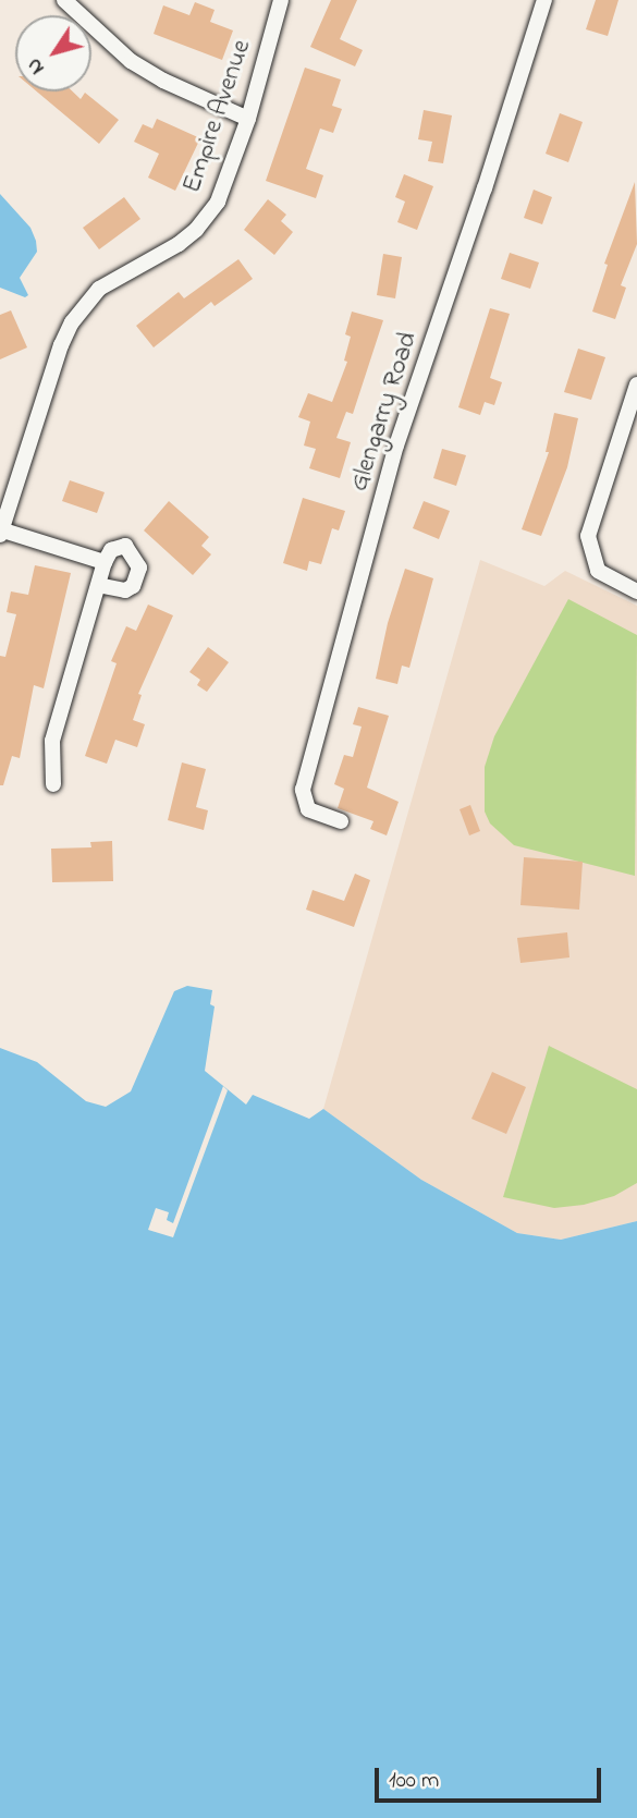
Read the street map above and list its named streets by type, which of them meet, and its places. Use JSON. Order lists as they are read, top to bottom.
{
  "streets": {
    "street": ["Empire Avenue", "Glengarry Road"]
  },
  "scale_bar": "100 m",
  "north": "bottom left"
}
